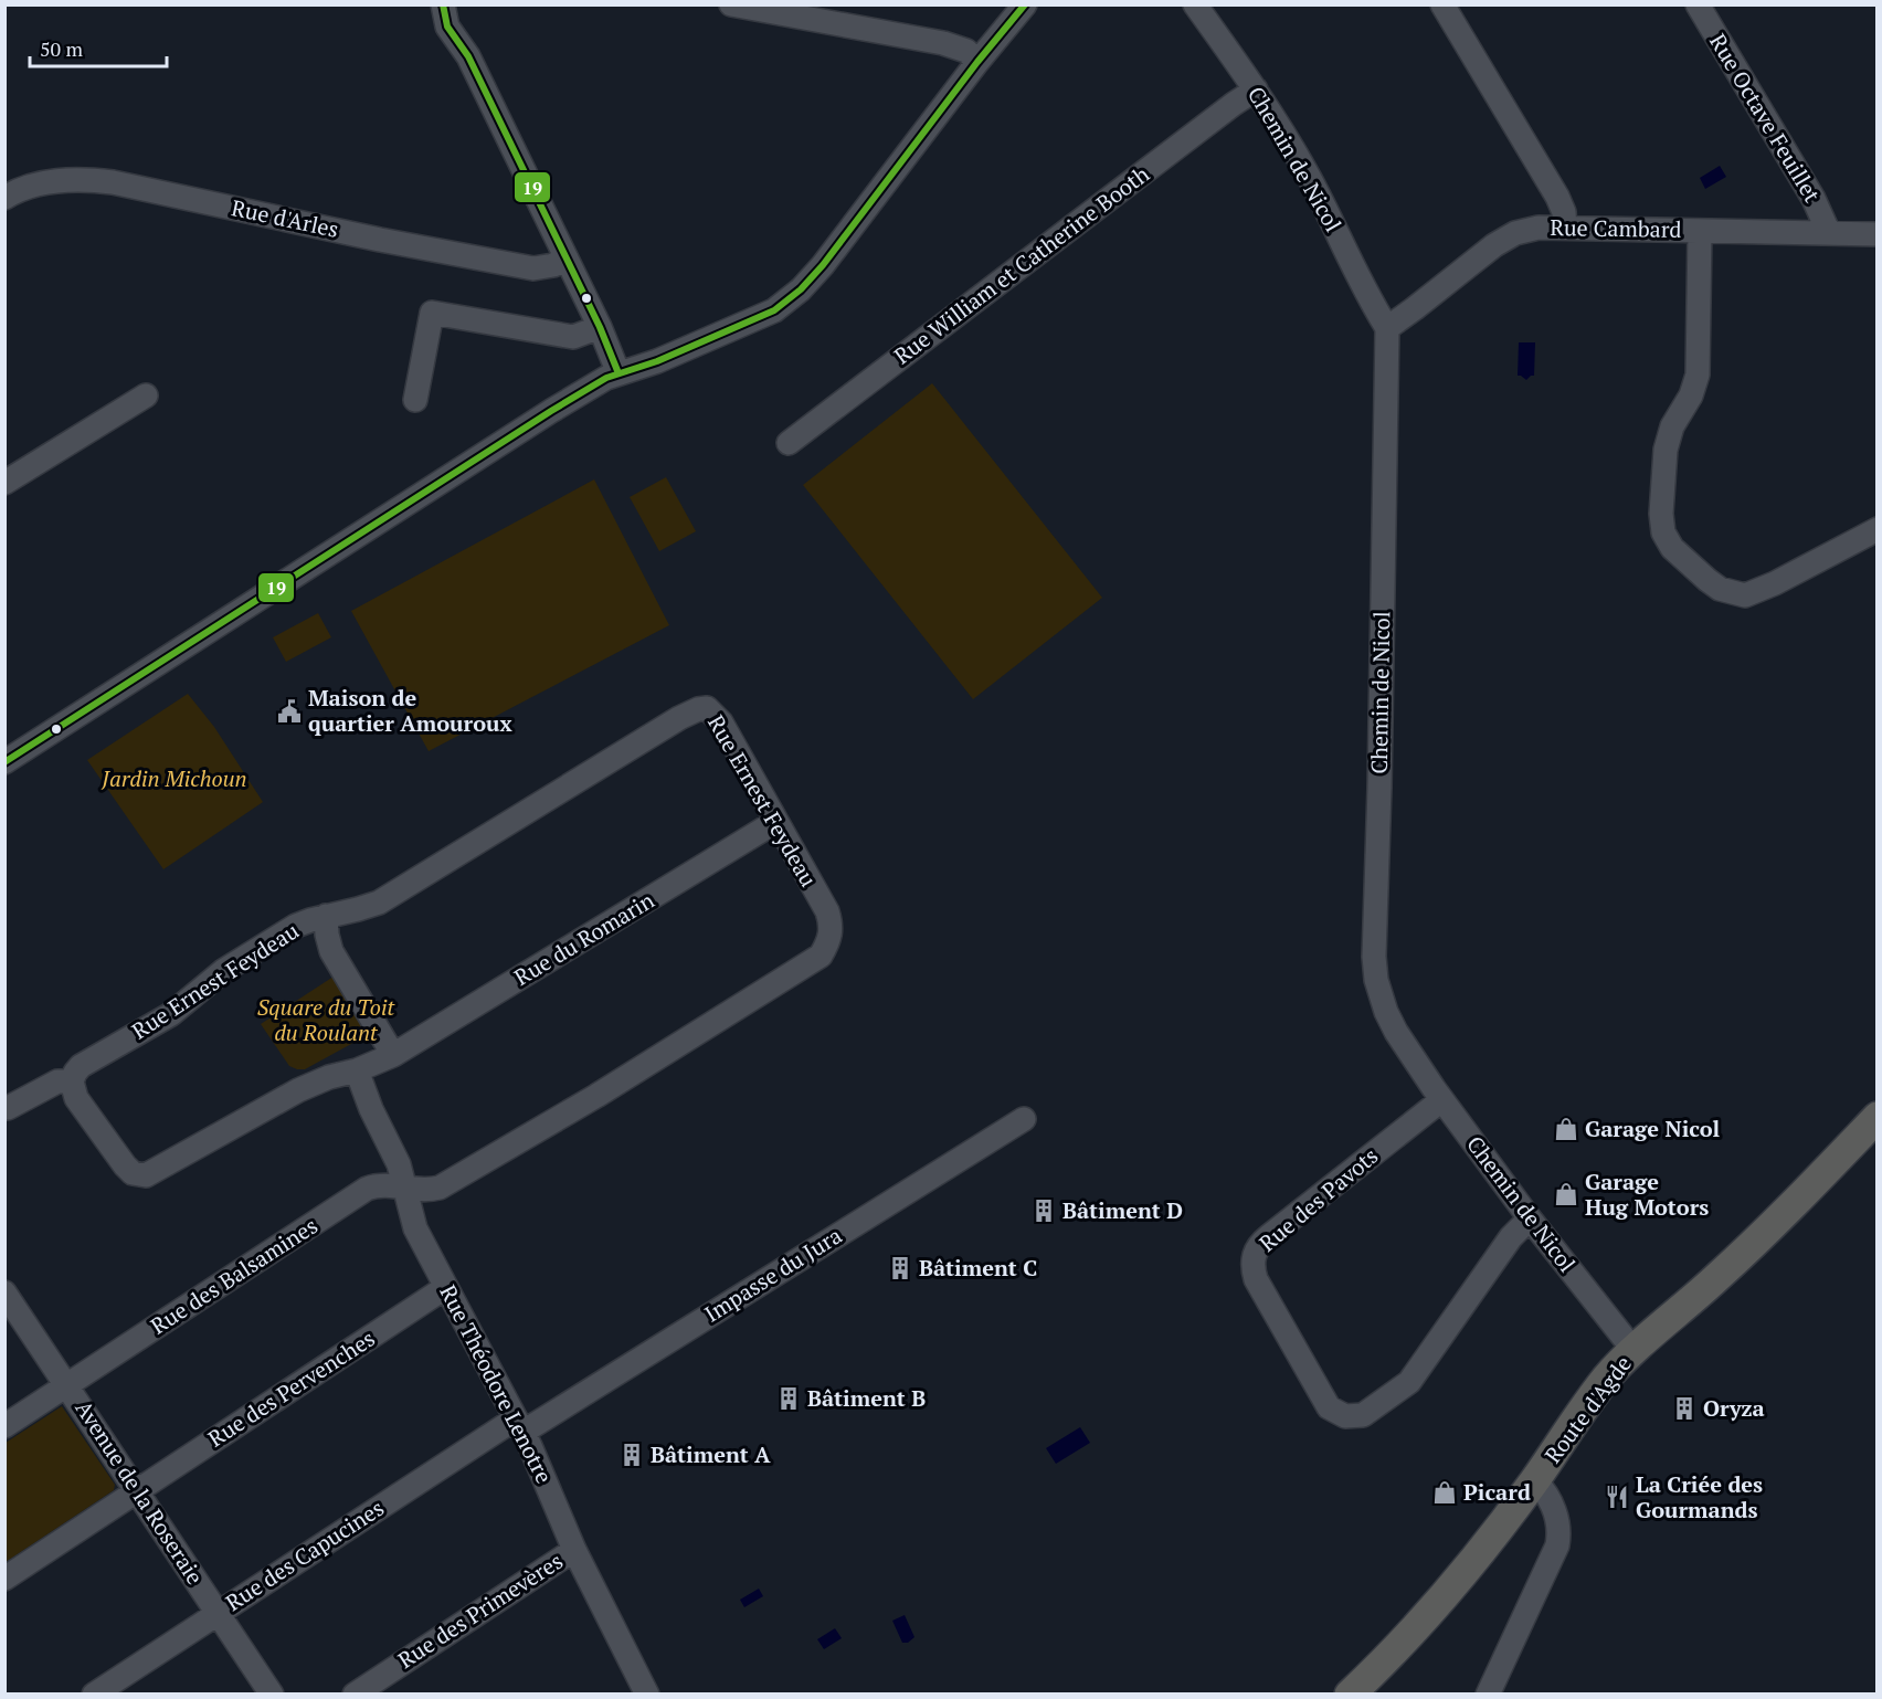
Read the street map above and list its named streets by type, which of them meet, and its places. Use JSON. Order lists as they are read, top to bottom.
{
  "streets": {
    "main road": ["Route d'Agde"],
    "street": [
      "Rue Octave Feuillet",
      "Chemin de Nicol",
      "Rue d'Arles",
      "Rue Cambard",
      "Rue William et Catherine Booth",
      "Rue Ernest Feydeau",
      "Rue du Romarin",
      "Rue des Pavots",
      "Impasse du Jura",
      "Rue des Balsamines",
      "Rue Théodore Lenotre",
      "Rue des Pervenches",
      "Avenue de la Roseraie",
      "Rue des Capucines",
      "Rue des Primevères"
    ]
  },
  "crossings": [
    ["Rue Octave Feuillet", "Rue Cambard"],
    ["Chemin de Nicol", "Rue Cambard"],
    ["Chemin de Nicol", "Rue William et Catherine Booth"],
    ["Chemin de Nicol", "Rue des Pavots"],
    ["Chemin de Nicol", "Route d'Agde"],
    ["Rue Ernest Feydeau", "Rue du Romarin"],
    ["Rue Ernest Feydeau", "Rue des Balsamines"],
    ["Rue Ernest Feydeau", "Rue Théodore Lenotre"],
    ["Rue du Romarin", "Rue Théodore Lenotre"],
    ["Impasse du Jura", "Rue Théodore Lenotre"],
    ["Impasse du Jura", "Rue des Capucines"],
    ["Rue des Balsamines", "Rue Théodore Lenotre"],
    ["Rue des Balsamines", "Avenue de la Roseraie"],
    ["Rue Théodore Lenotre", "Rue des Pervenches"],
    ["Rue Théodore Lenotre", "Rue des Capucines"],
    ["Rue Théodore Lenotre", "Rue des Primevères"],
    ["Rue des Pervenches", "Avenue de la Roseraie"],
    ["Avenue de la Roseraie", "Rue des Capucines"]
  ],
  "parks": ["Jardin Michoun", "Square du Toit du Roulant"],
  "places": {
    "public building": ["Maison de quartier Amouroux"],
    "shop": ["Garage Nicol", "Garage Hug Motors", "Picard"],
    "building": [
      "Bâtiment D",
      "Bâtiment C",
      "Bâtiment B",
      "Oryza",
      "Bâtiment A"
    ],
    "restaurant": ["La Criée des Gourmands"]
  },
  "lines": ["transit line 19"],
  "scale_bar": "50 m"
}
